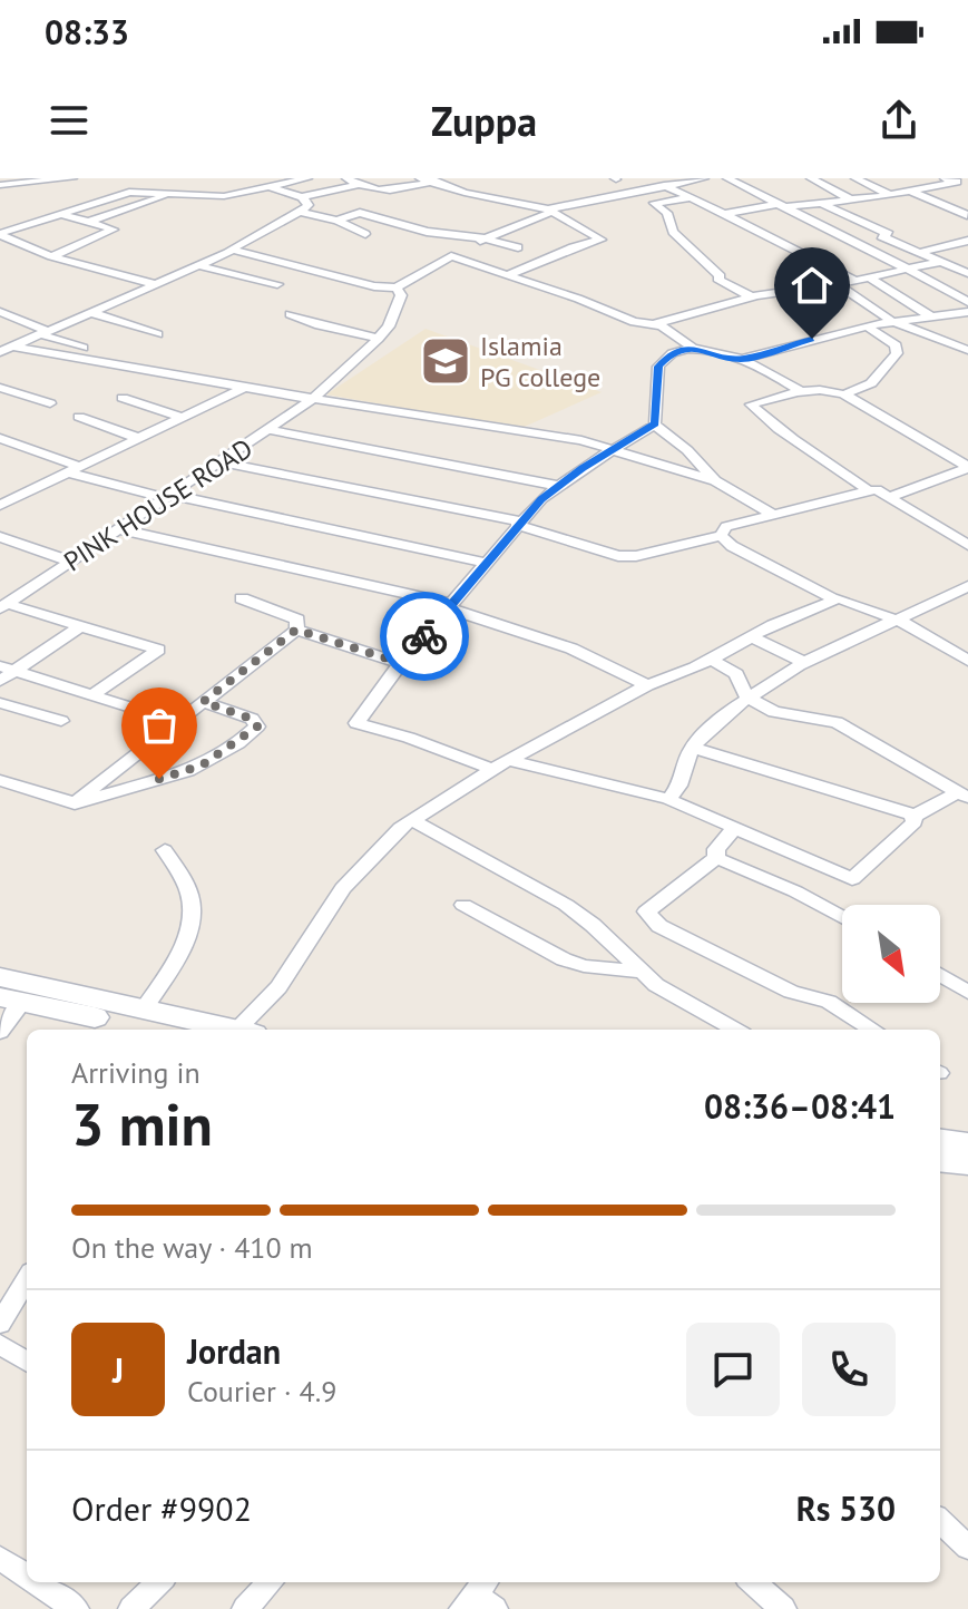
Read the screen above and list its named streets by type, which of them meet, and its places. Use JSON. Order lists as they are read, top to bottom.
{
  "streets": {
    "street": ["PINK HOUSE ROAD"]
  },
  "places": {
    "school or university": ["Islamia PG college"]
  },
  "north": "bottom right",
  "page": {
    "status": "08:33",
    "header": "Zuppa",
    "heading": ["3 min", "Arriving in", "08:36–08:41"],
    "panel": [
      "Jordan",
      "Courier · 4.9",
      "Order #9902",
      "Rs 530"
    ],
    "bar": "On the way · 410 m",
    "round": "J"
  }
}
